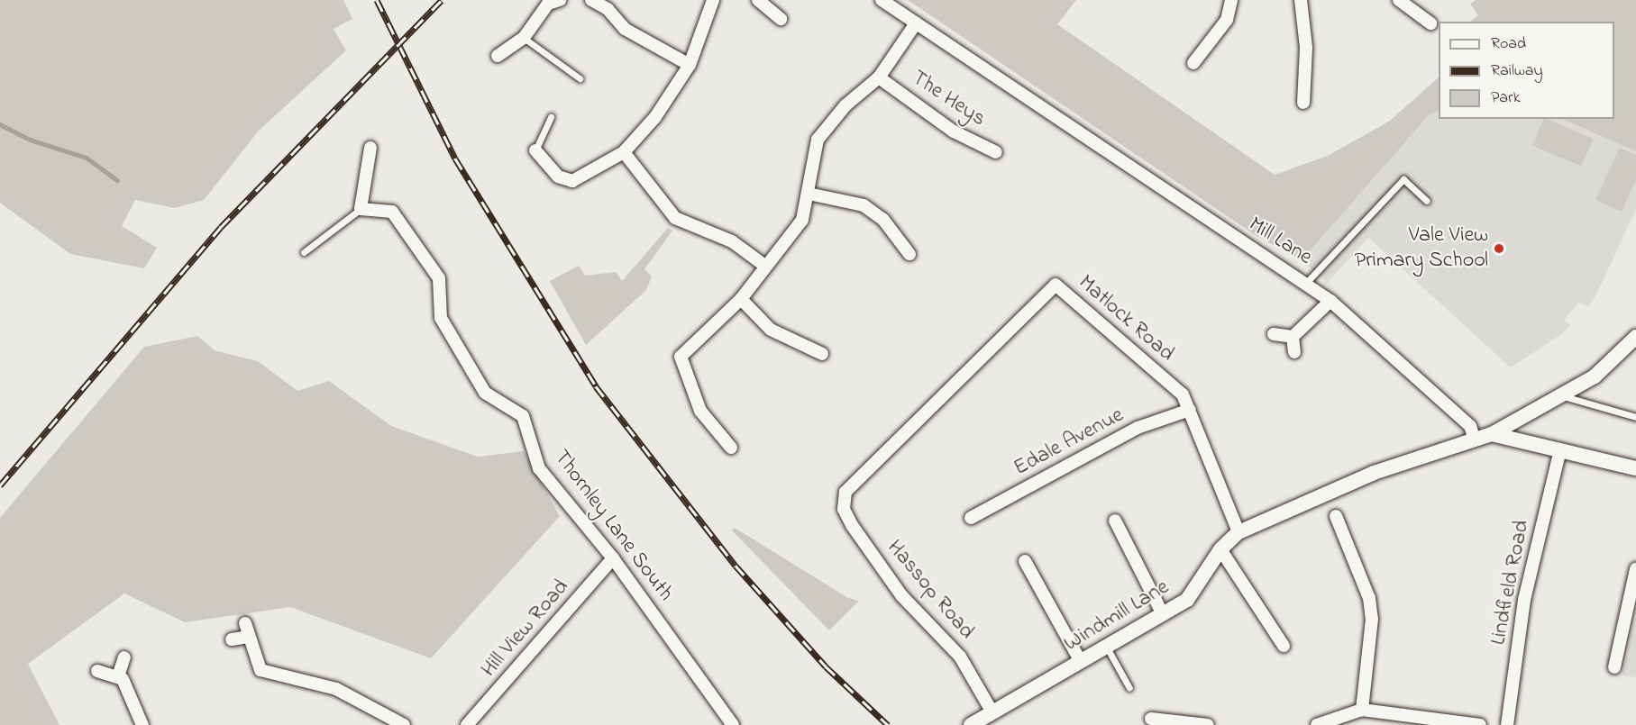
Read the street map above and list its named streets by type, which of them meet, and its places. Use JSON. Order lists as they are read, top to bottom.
{
  "streets": {
    "street": [
      "The Heys",
      "Mill Lane",
      "Matlock Road",
      "Edale Avenue",
      "Thornley Lane South",
      "Lindfield Road",
      "Hassop Road",
      "Windmill Lane",
      "Hill View Road"
    ]
  },
  "crossings": [
    ["Mill Lane", "Windmill Lane"],
    ["Matlock Road", "Edale Avenue"],
    ["Matlock Road", "Hassop Road"],
    ["Matlock Road", "Windmill Lane"],
    ["Thornley Lane South", "Hill View Road"],
    ["Hassop Road", "Windmill Lane"]
  ],
  "places": ["Vale View Primary School"],
  "legend": ["Road", "Railway", "Park"]
}
